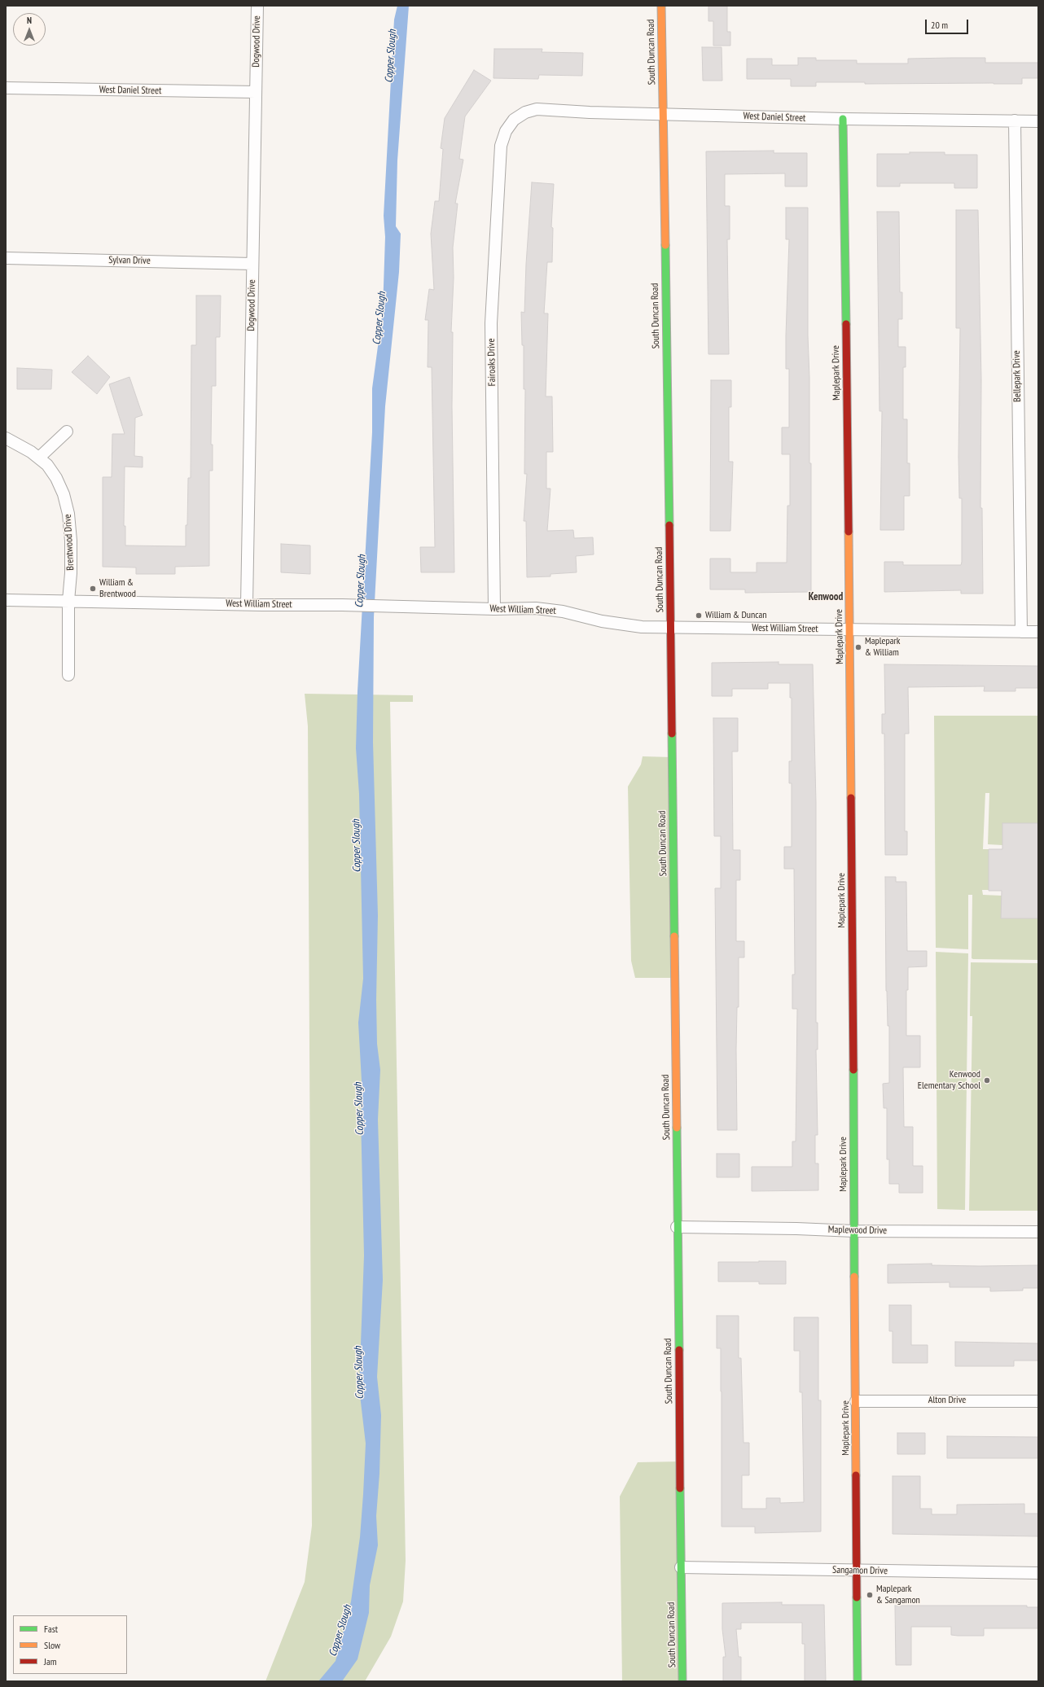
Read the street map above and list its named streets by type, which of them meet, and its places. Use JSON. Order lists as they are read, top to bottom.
{
  "streets": {
    "main road": ["South Duncan Road", "Maplepark Drive"],
    "street": [
      "Dogwood Drive",
      "West Daniel Street",
      "Sylvan Drive",
      "Fairoaks Drive",
      "Bellepark Drive",
      "Brentwood Drive",
      "West William Street",
      "Maplewood Drive",
      "Alton Drive",
      "Sangamon Drive"
    ]
  },
  "crossings": [
    ["Dogwood Drive", "West Daniel Street"],
    ["Dogwood Drive", "Sylvan Drive"],
    ["Dogwood Drive", "West William Street"],
    ["South Duncan Road", "West Daniel Street"],
    ["South Duncan Road", "West William Street"],
    ["South Duncan Road", "Maplewood Drive"],
    ["South Duncan Road", "Sangamon Drive"],
    ["West Daniel Street", "Fairoaks Drive"],
    ["West Daniel Street", "Maplepark Drive"],
    ["West Daniel Street", "Bellepark Drive"],
    ["Fairoaks Drive", "West William Street"],
    ["Maplepark Drive", "West William Street"],
    ["Maplepark Drive", "Maplewood Drive"],
    ["Maplepark Drive", "Alton Drive"],
    ["Maplepark Drive", "Sangamon Drive"],
    ["Bellepark Drive", "West William Street"],
    ["Brentwood Drive", "West William Street"]
  ],
  "districts": ["Kenwood"],
  "water": ["Copper Slough"],
  "places": [
    "William & Brentwood",
    "William & Duncan",
    "Maplepark & William",
    "Kenwood Elementary School",
    "Maplepark & Sangamon"
  ],
  "legend": ["Fast", "Slow", "Jam"],
  "scale_bar": "20 m",
  "north": "top"
}
